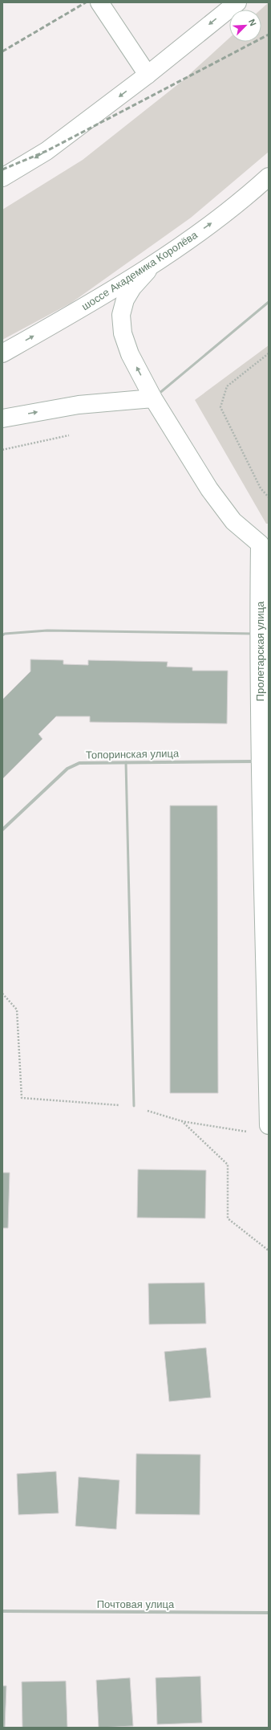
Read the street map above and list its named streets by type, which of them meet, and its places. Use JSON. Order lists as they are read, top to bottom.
{
  "streets": {
    "main road": ["шоссе Академика Королёва", "Пролетарская улица"],
    "street": ["Топоринская улица", "Почтовая улица"]
  },
  "crossings": [
    ["Пролетарская улица", "Топоринская улица"]
  ],
  "north": "top right"
}
